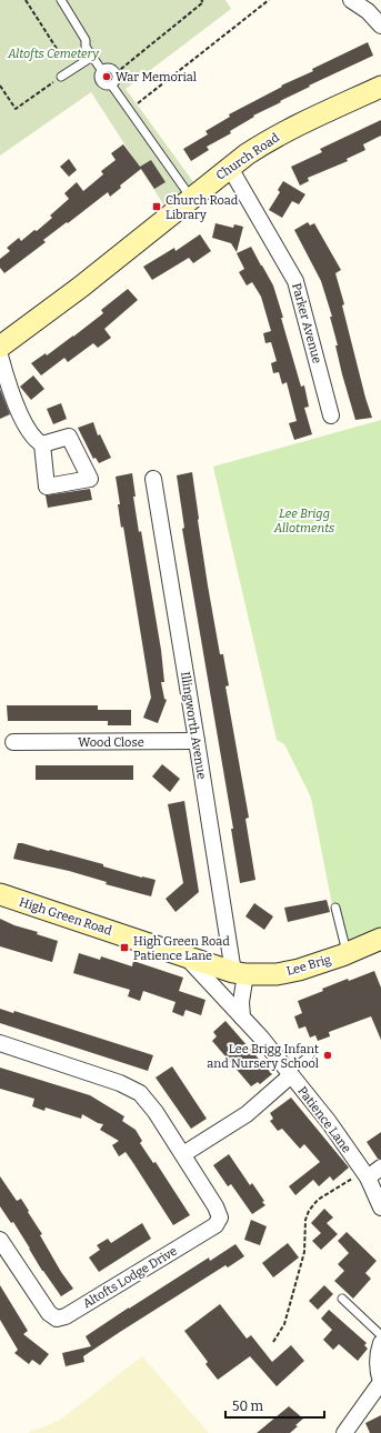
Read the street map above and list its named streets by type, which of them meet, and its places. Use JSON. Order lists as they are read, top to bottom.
{
  "streets": {
    "street": [
      "Church Road",
      "Parker Avenue",
      "Illingworth Avenue",
      "Wood Close",
      "High Green Road",
      "Lee Brig",
      "Patience Lane",
      "Altofts Lodge Drive"
    ]
  },
  "crossings": [
    ["Church Road", "Parker Avenue"],
    ["Illingworth Avenue", "Wood Close"],
    ["Illingworth Avenue", "High Green Road"],
    ["Illingworth Avenue", "Lee Brig"],
    ["High Green Road", "Lee Brig"],
    ["High Green Road", "Patience Lane"]
  ],
  "parks": ["Altofts Cemetery", "Lee Brigg Allotments"],
  "places": {
    "other": ["War Memorial", "Lee Brigg Infant and Nursery School"],
    "transit": ["Church Road Library", "High Green Road Patience Lane"]
  },
  "scale_bar": "50 m"
}
